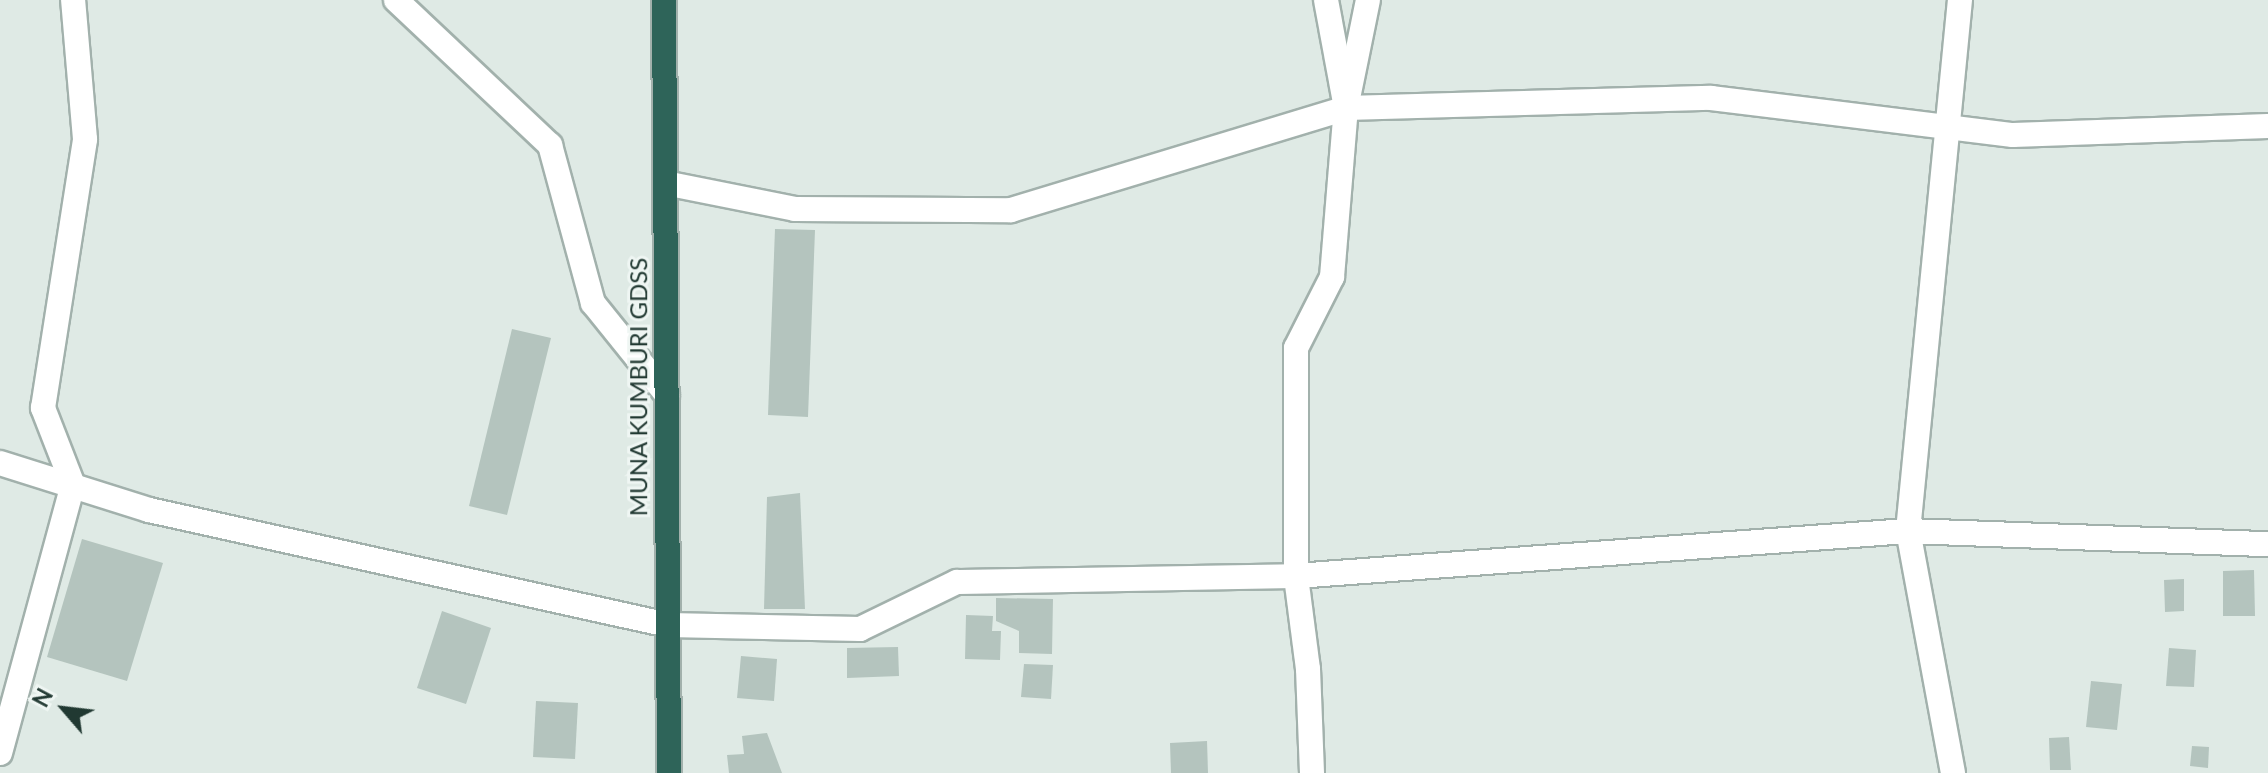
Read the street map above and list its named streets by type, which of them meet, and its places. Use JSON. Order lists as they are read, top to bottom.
{
  "streets": {
    "highway": ["MUNA KUMBURI GDSS"]
  },
  "north": "top left"
}
